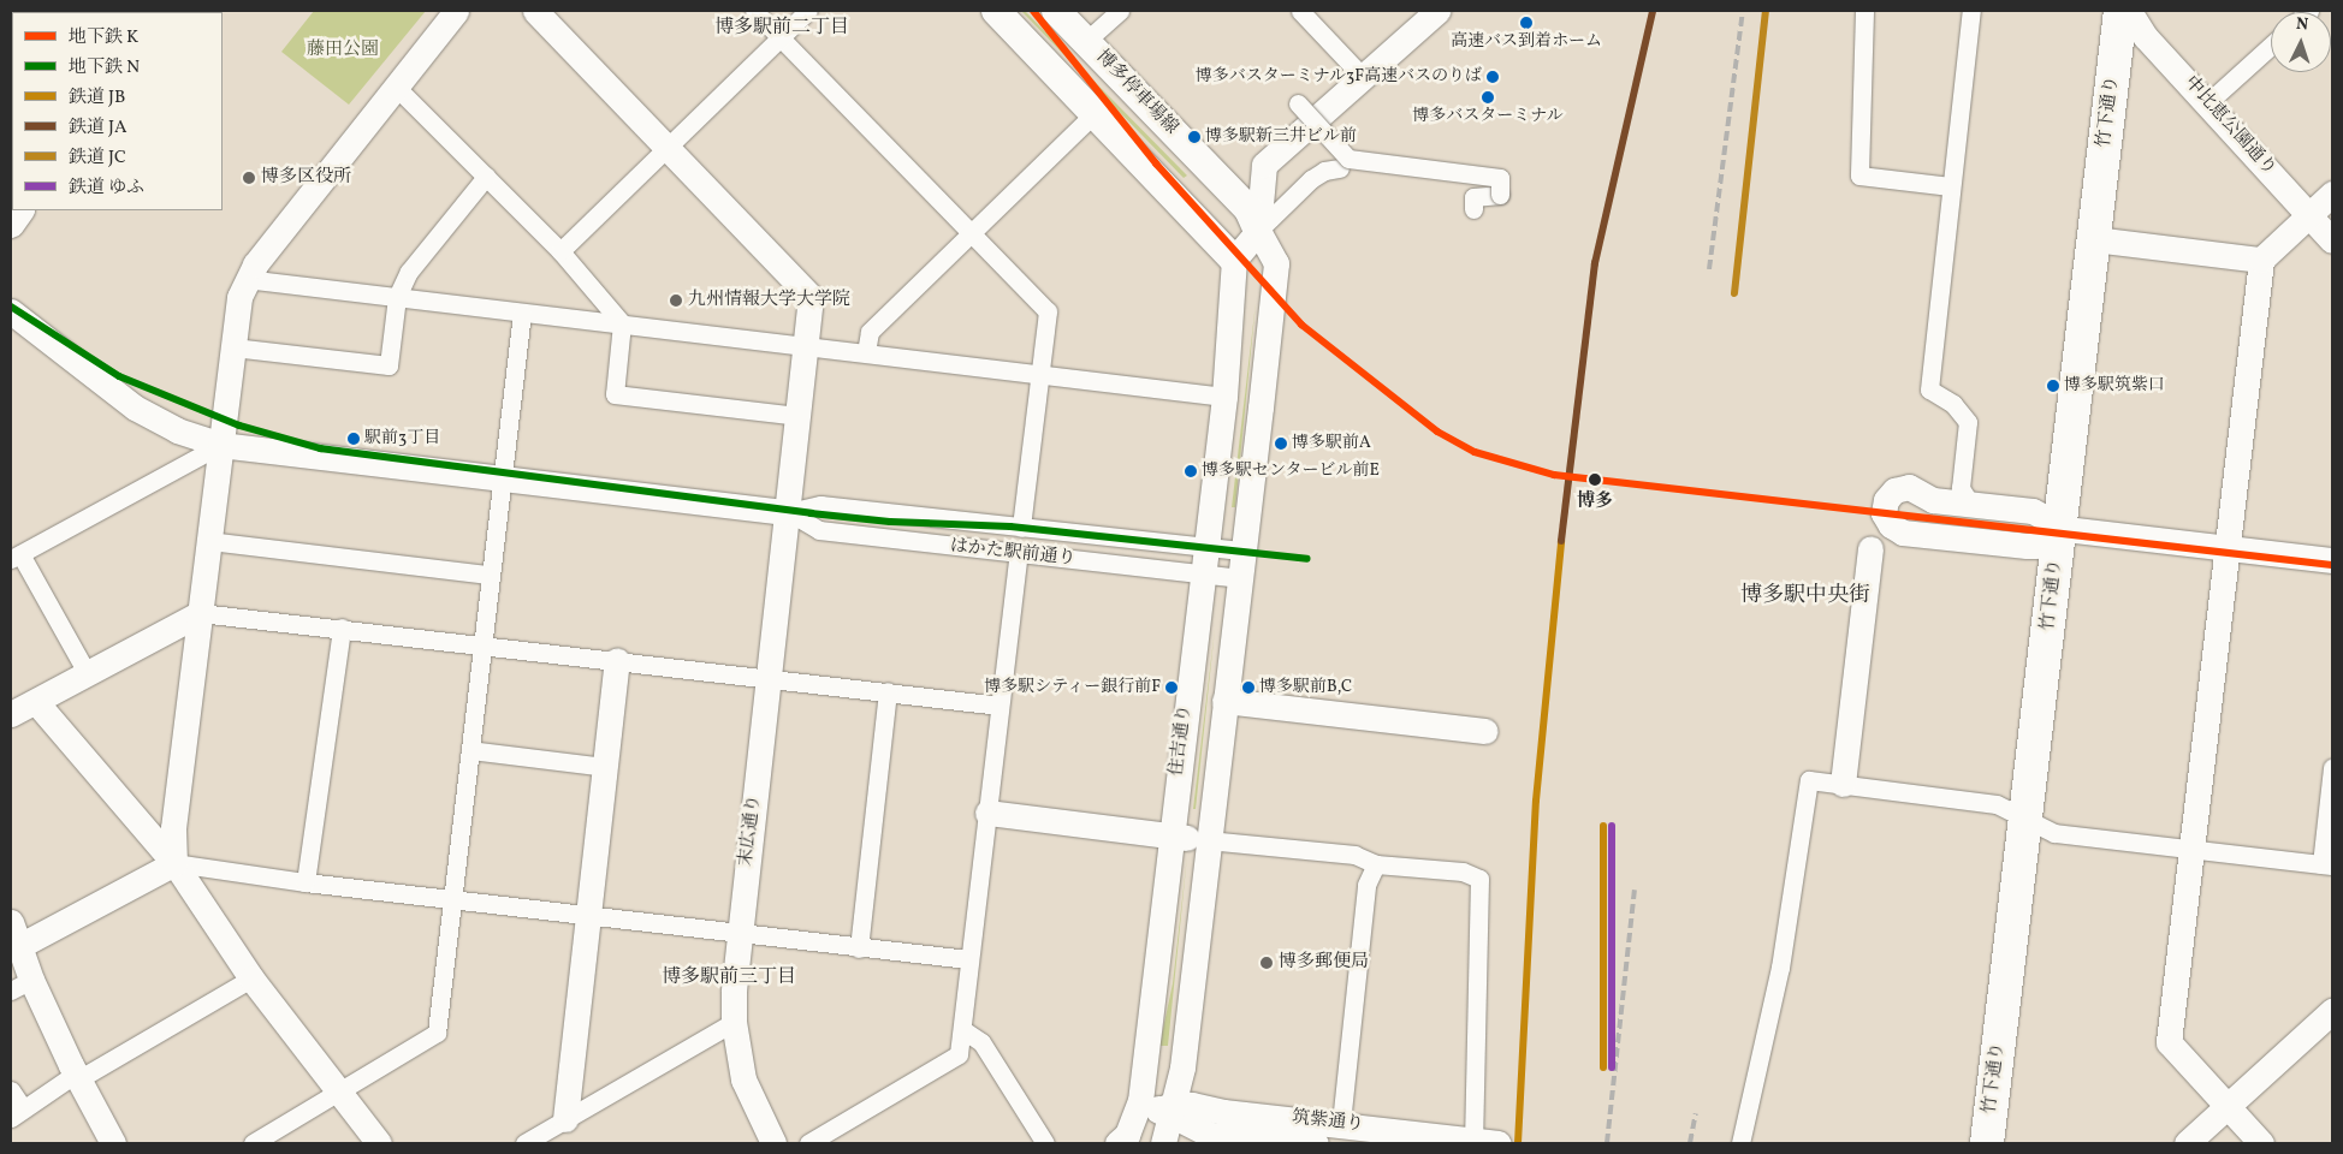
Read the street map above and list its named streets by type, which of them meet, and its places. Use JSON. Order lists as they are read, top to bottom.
{
  "streets": {
    "highway": ["竹下通り"],
    "main road": ["博多停車場線"],
    "street": [
      "中比恵公園通り",
      "はかた駅前通り",
      "住吉通り",
      "末広通り",
      "筑紫通り"
    ]
  },
  "crossings": [
    ["博多停車場線", "住吉通り"],
    ["はかた駅前通り", "住吉通り"],
    ["はかた駅前通り", "末広通り"],
    ["住吉通り", "筑紫通り"]
  ],
  "districts": ["博多駅前二丁目", "博多駅中央街", "博多駅前三丁目"],
  "parks": ["藤田公園"],
  "places": [
    "高速バス到着ホーム",
    "博多バスターミナル3F高速バスのりば",
    "博多バスターミナル",
    "博多駅新三井ビル前",
    "博多区役所",
    "九州情報大学大学院",
    "博多駅筑紫口",
    "駅前3丁目",
    "博多駅前A",
    "博多駅センタービル前E",
    "博多",
    "博多駅シティー銀行前F",
    "博多駅前B,C",
    "博多郵便局"
  ],
  "lines": [
    "metro line K",
    "rail line JA",
    "rail line JC",
    "metro line N",
    "rail line JB",
    "rail line ゆふ"
  ],
  "legend": [
    "地下鉄 K",
    "地下鉄 N",
    "鉄道 JB",
    "鉄道 JA",
    "鉄道 JC",
    "鉄道 ゆふ"
  ],
  "north": "top"
}
